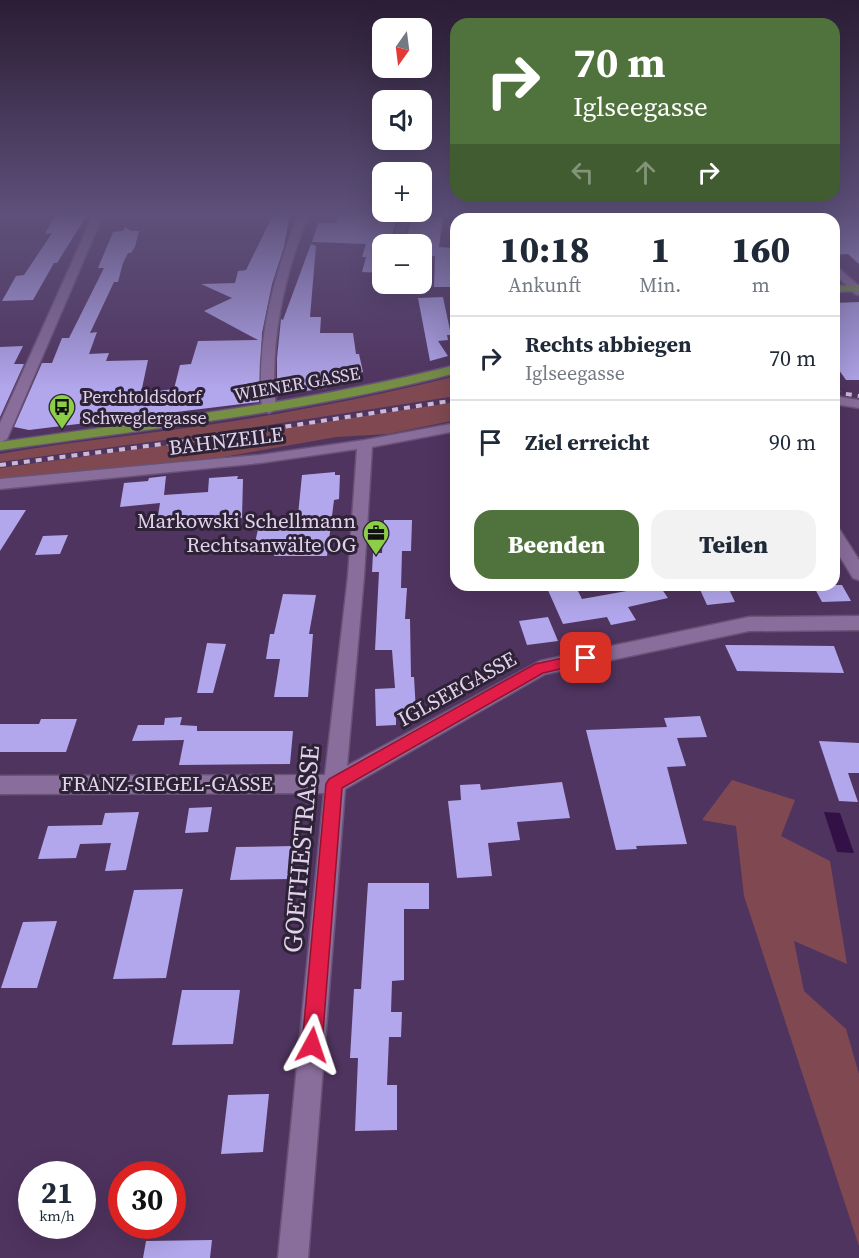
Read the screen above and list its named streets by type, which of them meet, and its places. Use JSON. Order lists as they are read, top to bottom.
{
  "streets": {
    "main road": ["WIENER GASSE"],
    "street": [
      "BAHNZEILE",
      "IGLSEEGASSE",
      "FRANZ-SIEGEL-GASSE",
      "GOETHESTRASSE"
    ]
  },
  "crossings": [
    ["BAHNZEILE", "GOETHESTRASSE"],
    ["IGLSEEGASSE", "FRANZ-SIEGEL-GASSE"],
    ["IGLSEEGASSE", "GOETHESTRASSE"],
    ["FRANZ-SIEGEL-GASSE", "GOETHESTRASSE"]
  ],
  "places": {
    "bus stop": ["Perchtoldsdorf Schweglergasse"],
    "office": ["Markowski Schellmann Rechtsanwälte OG"]
  },
  "north": "bottom",
  "page": {
    "map_buttons": ["+", "−"],
    "turn": ["70 m", "Iglseegasse"],
    "eta": [
      "10:18",
      "Ankunft",
      "1",
      "Min.",
      "160",
      "m"
    ],
    "list": [
      {
        "name": "Rechts abbiegen",
        "note": "Iglseegasse",
        "value": "70 m"
      },
      {
        "name": "Ziel erreicht",
        "value": "90 m"
      }
    ],
    "buttons": ["Beenden", "Teilen"],
    "speed": "21 km/h",
    "limit": "30"
  }
}
